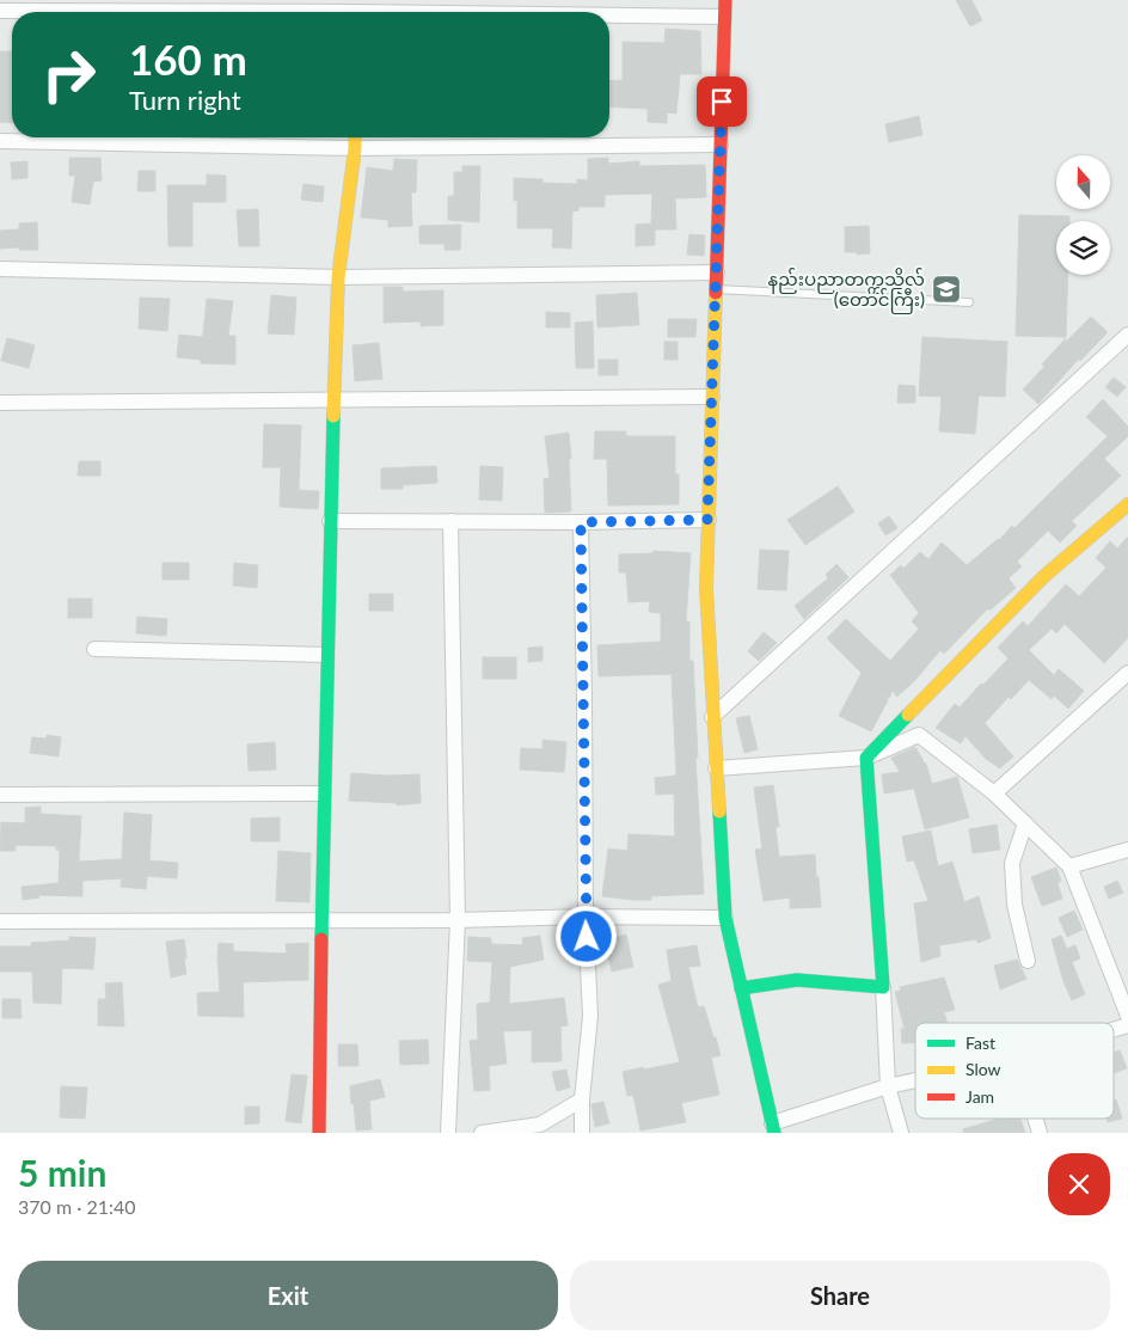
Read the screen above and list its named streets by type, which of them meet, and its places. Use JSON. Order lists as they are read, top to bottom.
{
  "places": {
    "school or university": ["နည်းပညာတက္ကသိုလ် (တောင်ကြီး)"]
  },
  "legend": ["Fast", "Slow", "Jam"],
  "north": "top",
  "page": {
    "turn": ["160 m", "Turn right"],
    "heading": ["5 min", "370 m · 21:40"],
    "buttons": ["Exit", "Share"]
  }
}
